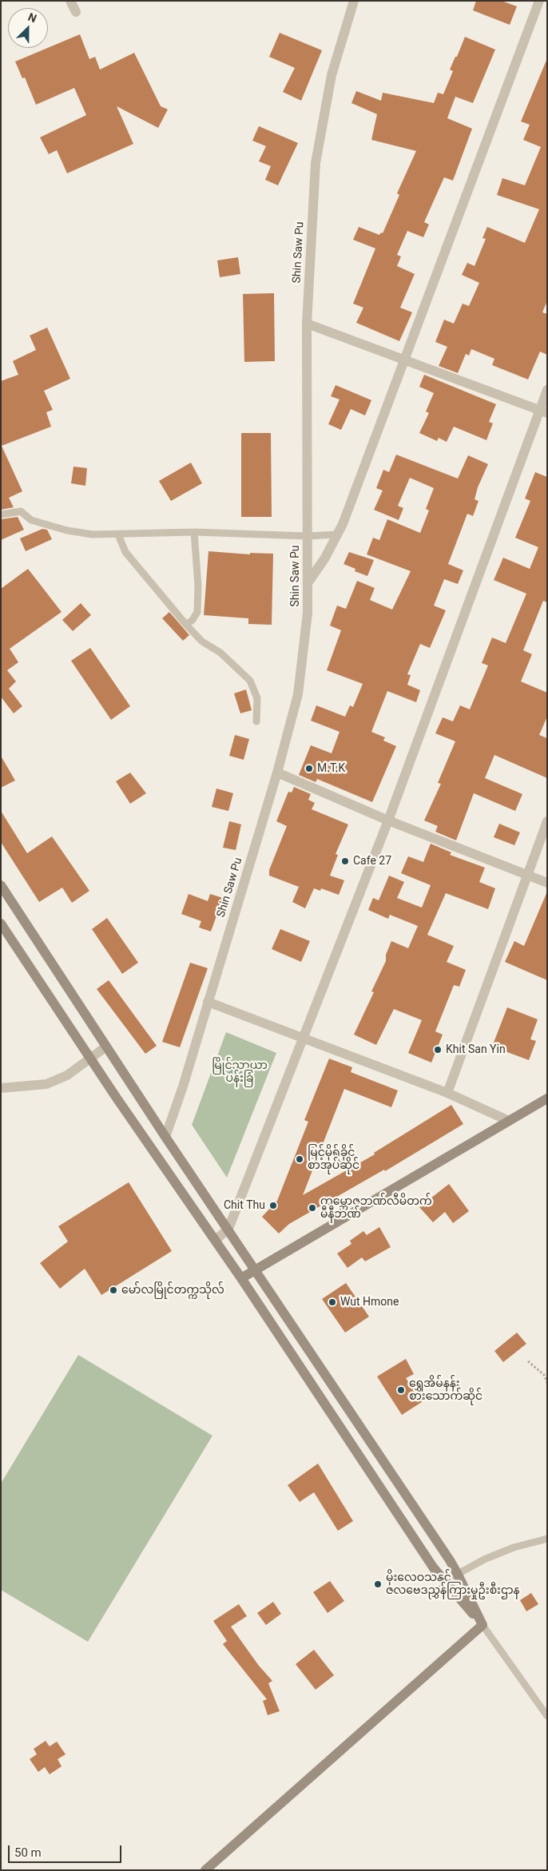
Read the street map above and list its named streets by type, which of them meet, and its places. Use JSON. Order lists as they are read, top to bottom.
{
  "streets": {
    "street": ["Shin Saw Pu"]
  },
  "parks": ["မြိုင်သာယာ ပန်းခြံ"],
  "places": [
    "M.T.K",
    "Cafe 27",
    "Khit San Yin",
    "မြင့်မိုရ်ခိုင် စာအုပ်ဆိုင်",
    "Chit Thu",
    "ကမ္ဘောဇဘဏ်လီမိတက် မီနီဘဏ်",
    "မော်လမြိုင်တက္ကသိုလ်",
    "Wut Hmone",
    "ရွှေအိမ်နန်း စားသောက်ဆိုင်",
    "မိုးလေဝသနှင့် ဇလဗေဒညွှန်ကြားမှုဦးစီးဌာန"
  ],
  "scale_bar": "50 m",
  "north": "top right"
}
